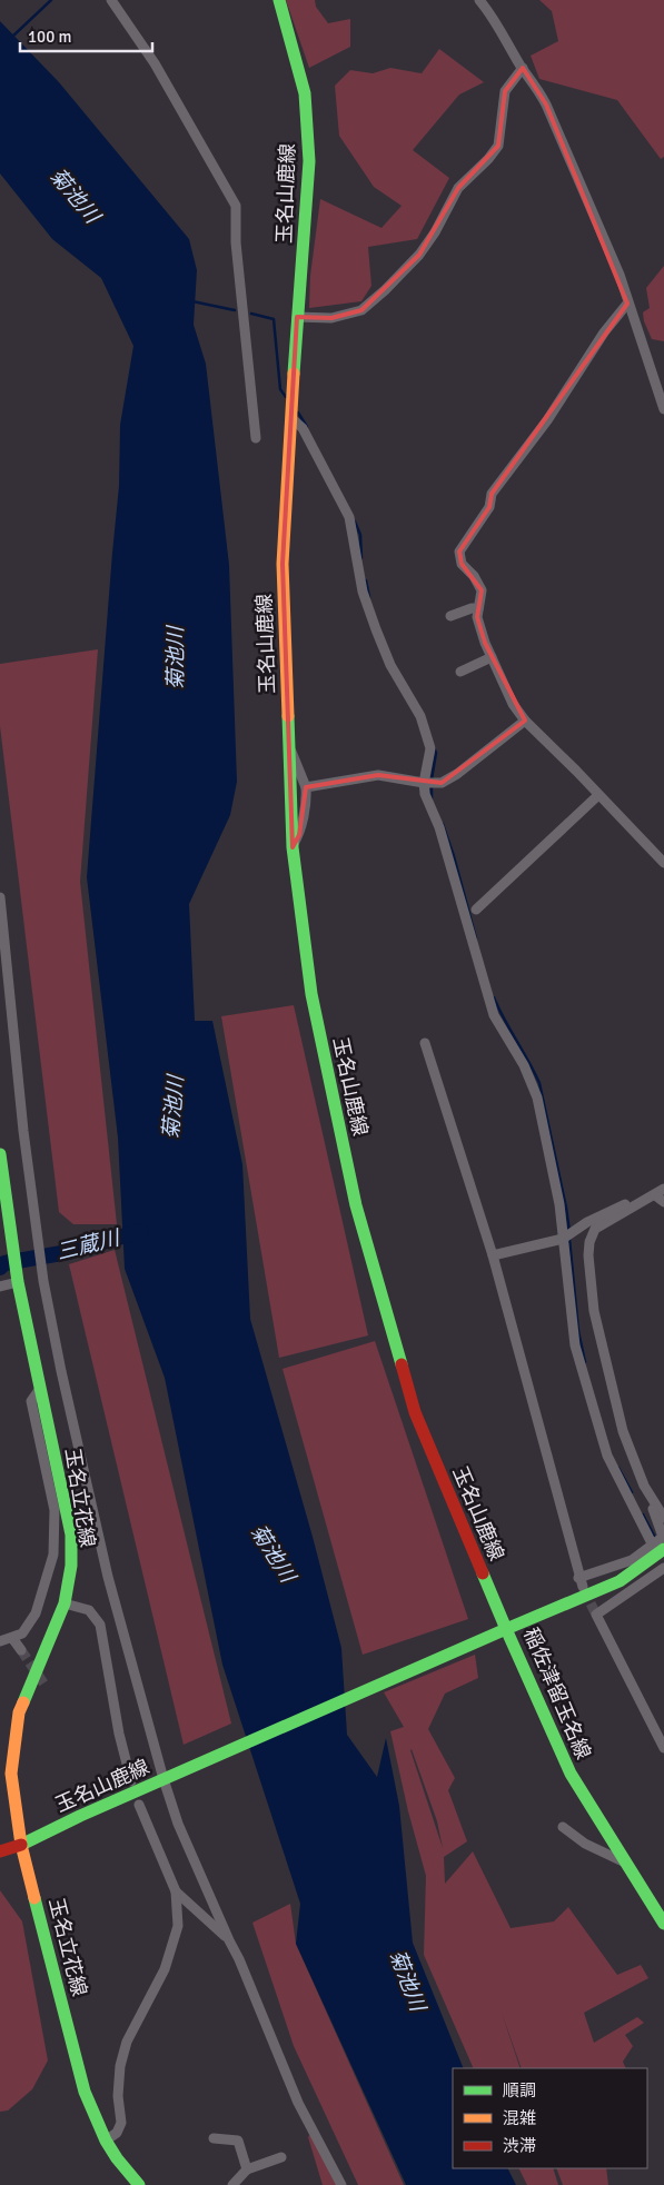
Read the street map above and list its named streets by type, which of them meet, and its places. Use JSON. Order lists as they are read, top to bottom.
{
  "streets": {
    "main road": ["玉名山鹿線", "玉名立花線", "稲佐津留玉名線"]
  },
  "crossings": [
    ["玉名山鹿線", "玉名立花線"],
    ["玉名山鹿線", "稲佐津留玉名線"]
  ],
  "water": ["菊池川", "三蔵川"],
  "legend": ["順調", "混雑", "渋滞"],
  "scale_bar": "100 m"
}
